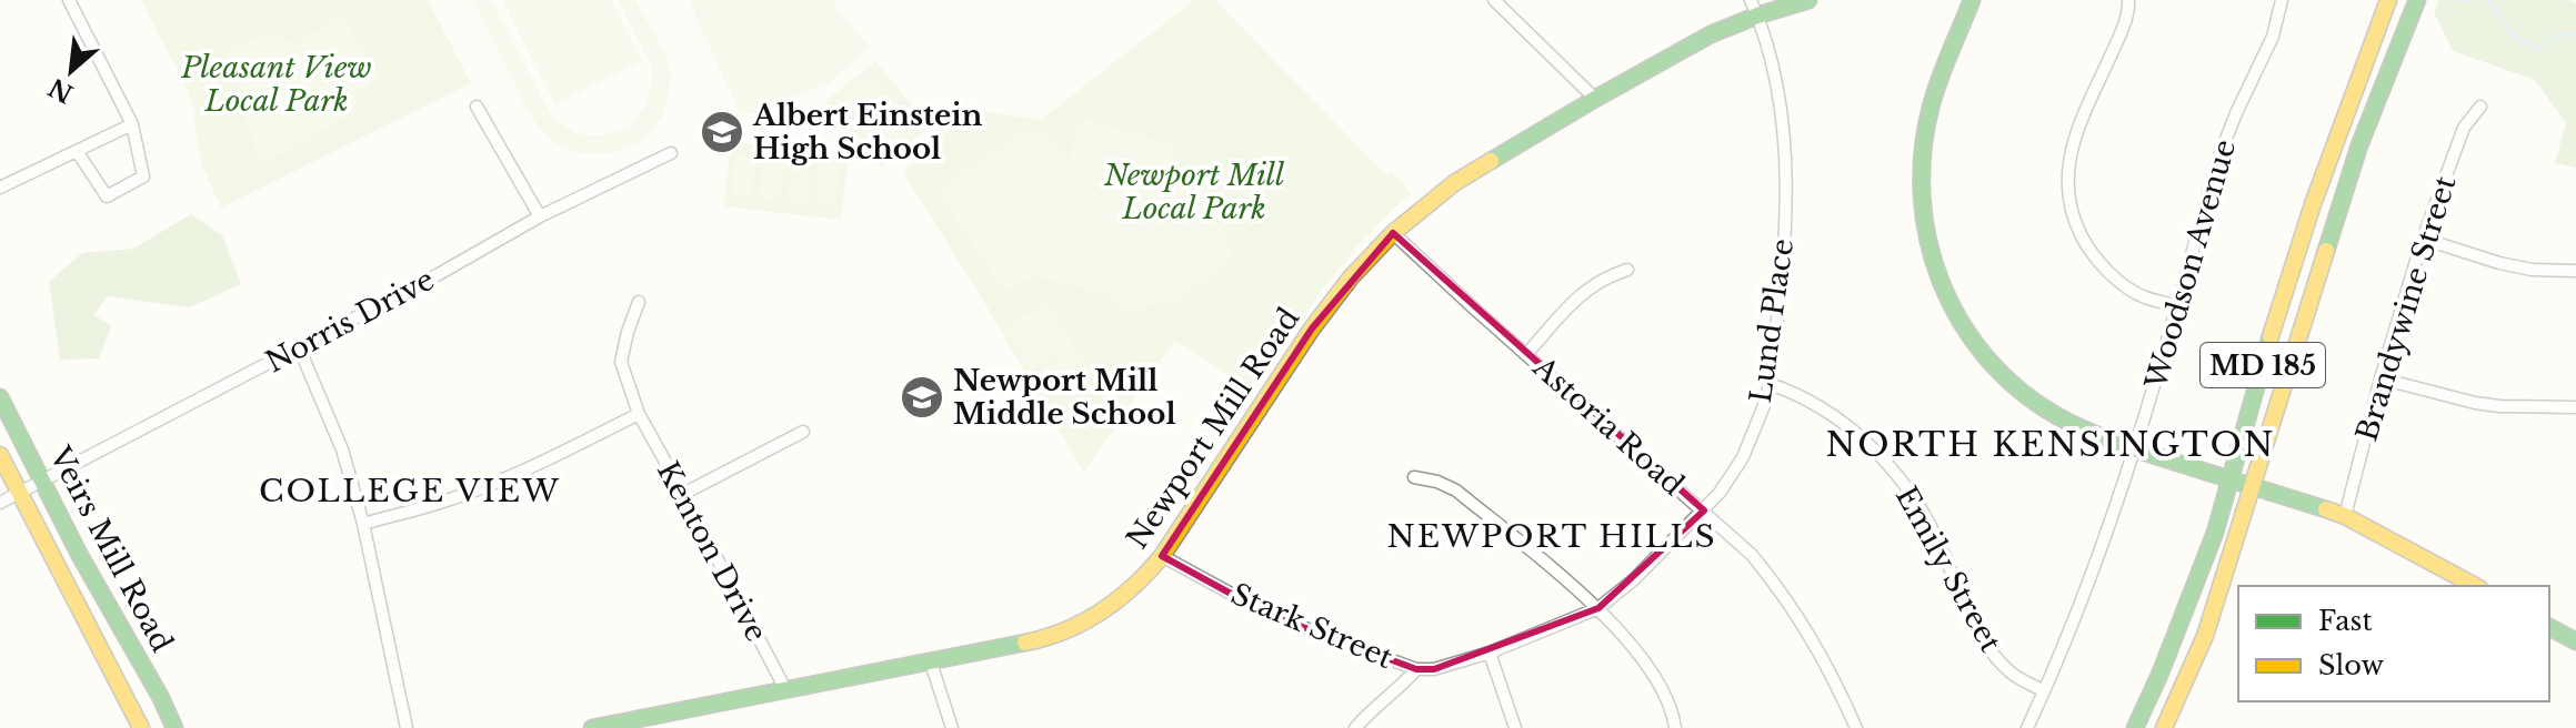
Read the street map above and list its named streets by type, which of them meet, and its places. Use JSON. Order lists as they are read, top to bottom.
{
  "streets": {
    "street": [
      "Woodson Avenue",
      "Brandywine Street",
      "Norris Drive",
      "Lund Place",
      "MD 185",
      "Astoria Road",
      "Newport Mill Road",
      "Veirs Mill Road",
      "Kenton Drive",
      "Emily Street",
      "Stark Street"
    ]
  },
  "crossings": [
    ["Woodson Avenue", "Emily Street"],
    ["Norris Drive", "Veirs Mill Road"],
    ["Lund Place", "Astoria Road"],
    ["Lund Place", "Newport Mill Road"],
    ["Lund Place", "Emily Street"],
    ["Lund Place", "Stark Street"],
    ["Astoria Road", "Newport Mill Road"],
    ["Newport Mill Road", "Kenton Drive"],
    ["Newport Mill Road", "Stark Street"]
  ],
  "districts": ["NORTH KENSINGTON", "COLLEGE VIEW", "NEWPORT HILLS"],
  "parks": ["Pleasant View Local Park", "Newport Mill Local Park"],
  "places": {
    "school or university": ["Albert Einstein High School", "Newport Mill Middle School"]
  },
  "legend": ["Fast", "Slow"],
  "north": "bottom left"
}
